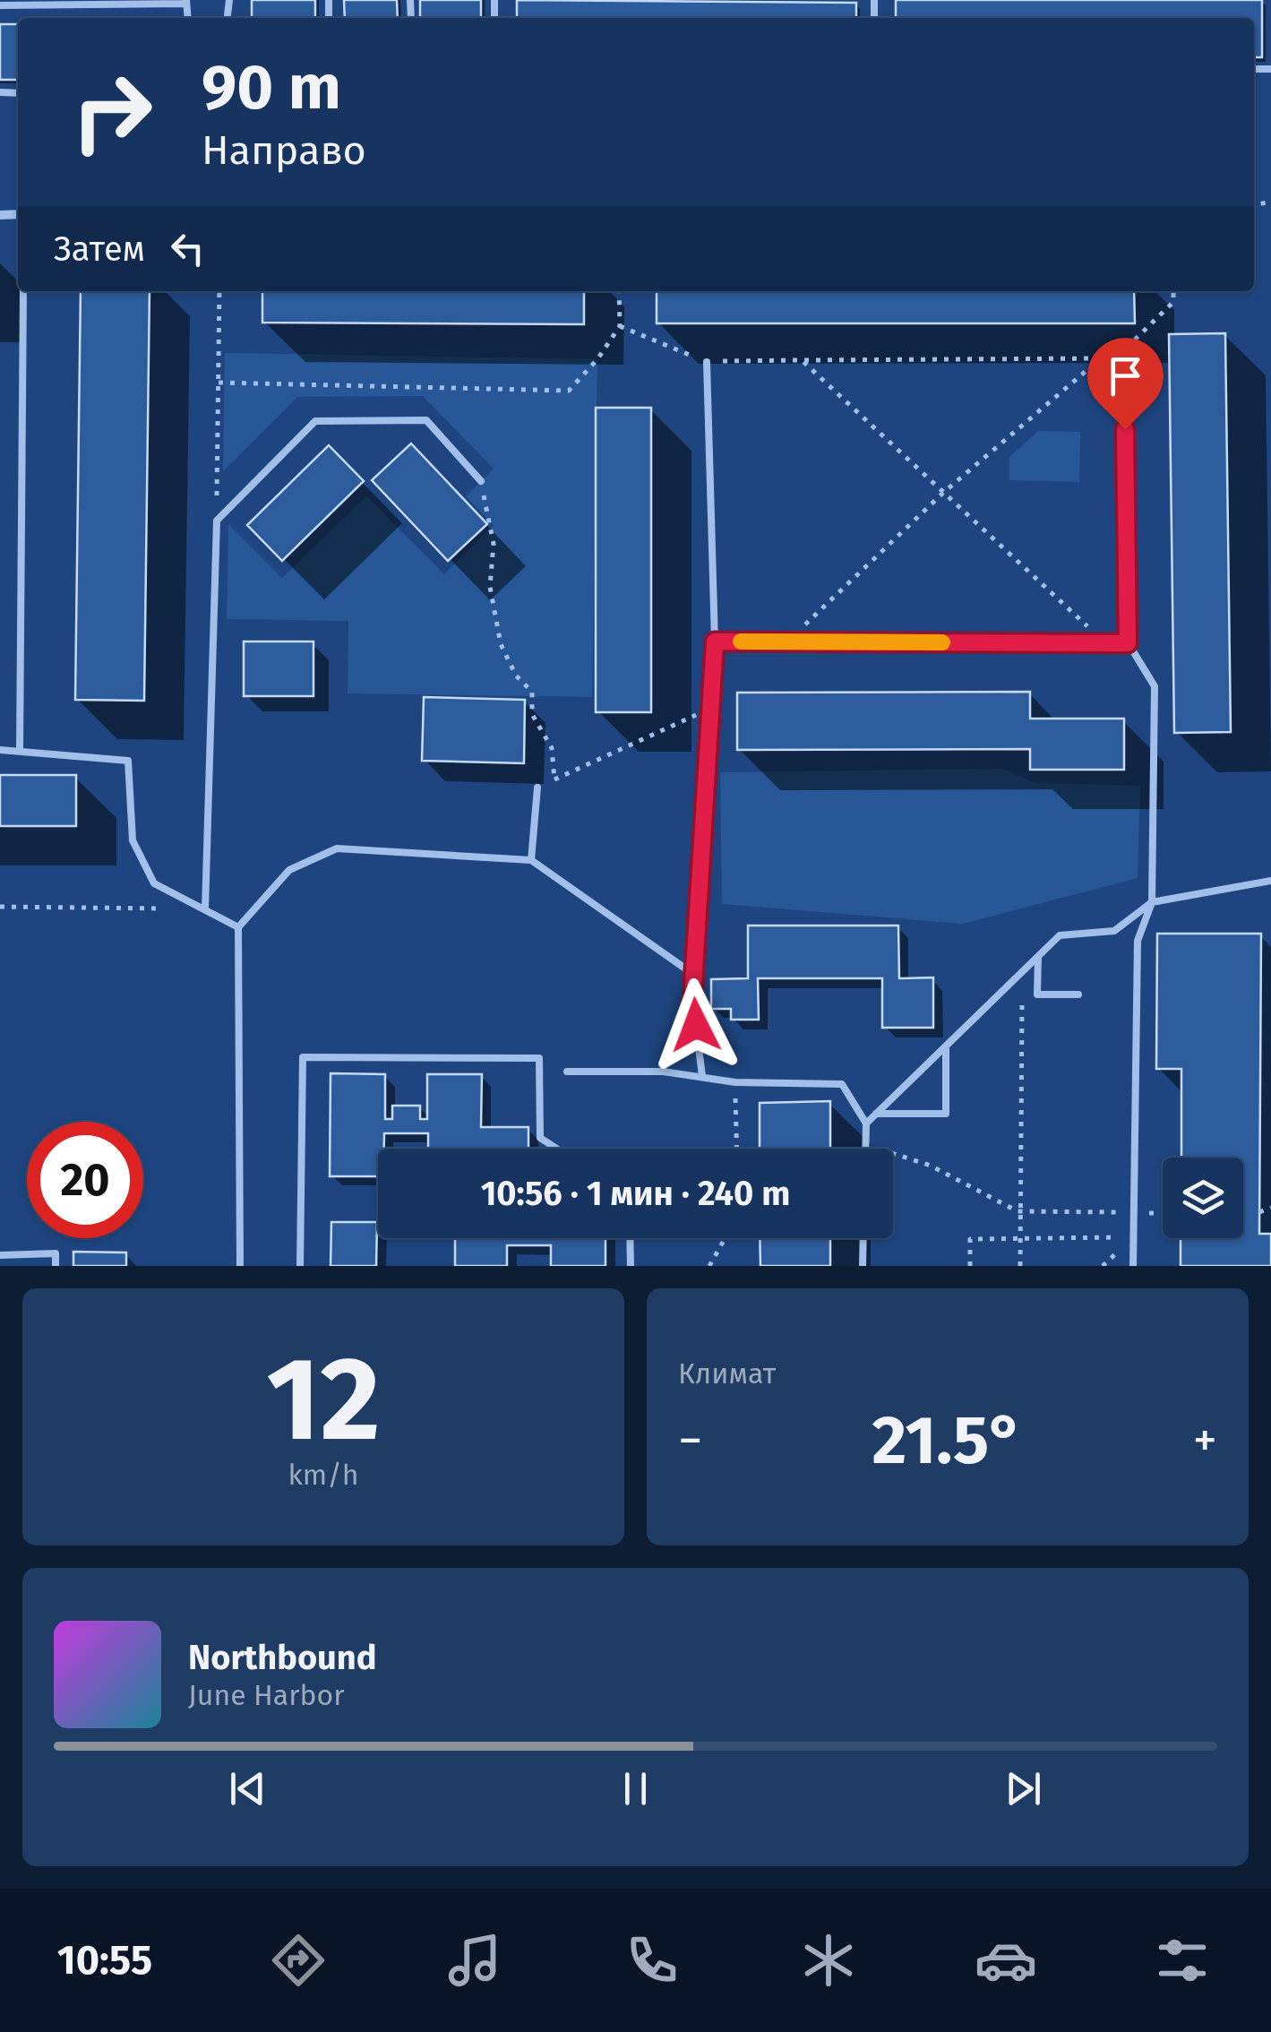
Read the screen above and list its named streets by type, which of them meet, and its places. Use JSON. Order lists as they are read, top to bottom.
{
  "page": {
    "turn": ["90 m", "Направо"],
    "then": "Затем",
    "limit": "20",
    "trip": "10:56 · 1 мин · 240 m",
    "tile": [
      ["12", "km/h"],
      "Климат"
    ],
    "heat": ["−", "21.5°", "+"],
    "song": ["Northbound", "June Harbor"],
    "tabs": "10:55"
  }
}
